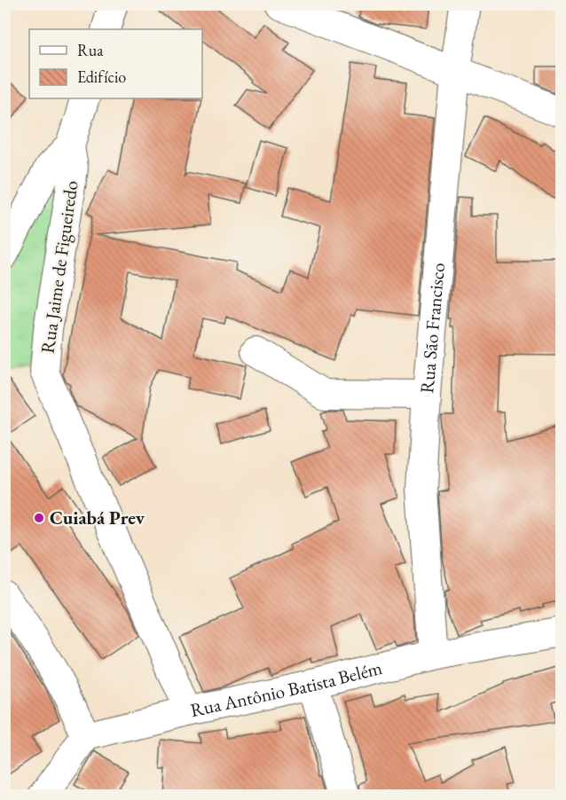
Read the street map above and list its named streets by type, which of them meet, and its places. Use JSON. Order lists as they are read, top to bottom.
{
  "streets": {
    "street": ["Rua Jaime de Figueiredo", "Rua São Francisco", "Rua Antônio Batista Belém"]
  },
  "crossings": [
    ["Rua Jaime de Figueiredo", "Rua Antônio Batista Belém"],
    ["Rua São Francisco", "Rua Antônio Batista Belém"]
  ],
  "places": ["Cuiabá Prev"],
  "legend": ["Rua", "Edifício"]
}
